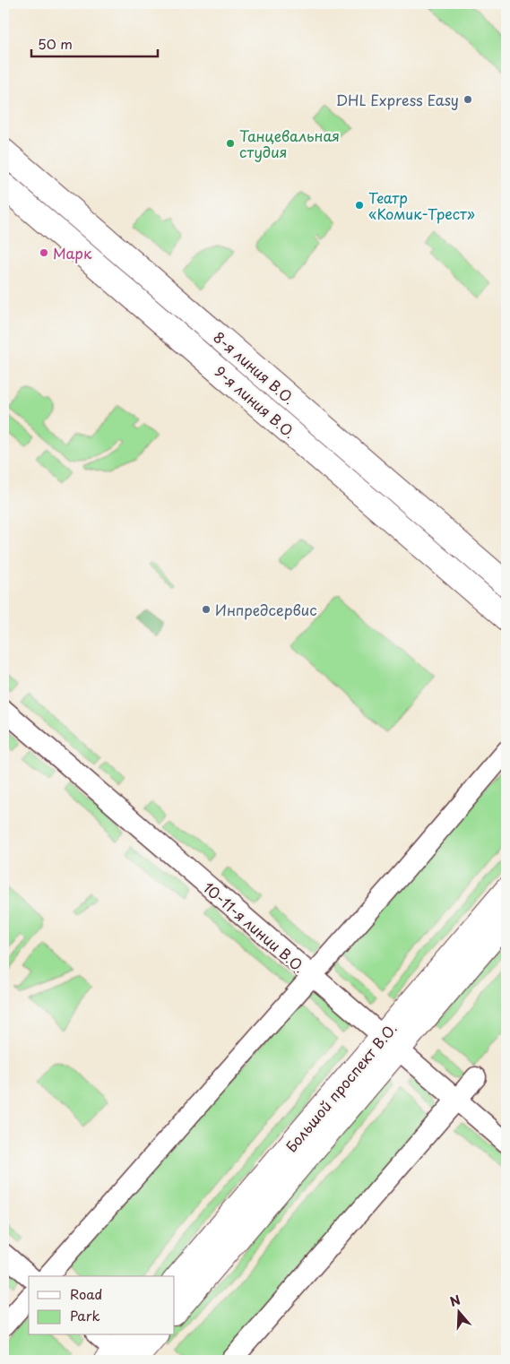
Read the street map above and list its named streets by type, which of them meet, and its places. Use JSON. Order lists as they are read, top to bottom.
{
  "streets": {
    "main road": ["8-я линия В.О.", "9-я линия В.О.", "Большой проспект В.О."],
    "street": ["10-11-я линии В.О."]
  },
  "crossings": [
    ["10-11-я линии В.О.", "Большой проспект В.О."]
  ],
  "places": [
    "DHL Express Easy",
    "Танцевальная студия",
    "Театр «Комик-Трест»",
    "Марк",
    "Инпредсервис"
  ],
  "legend": ["Road", "Park"],
  "scale_bar": "50 m",
  "north": "top"
}
